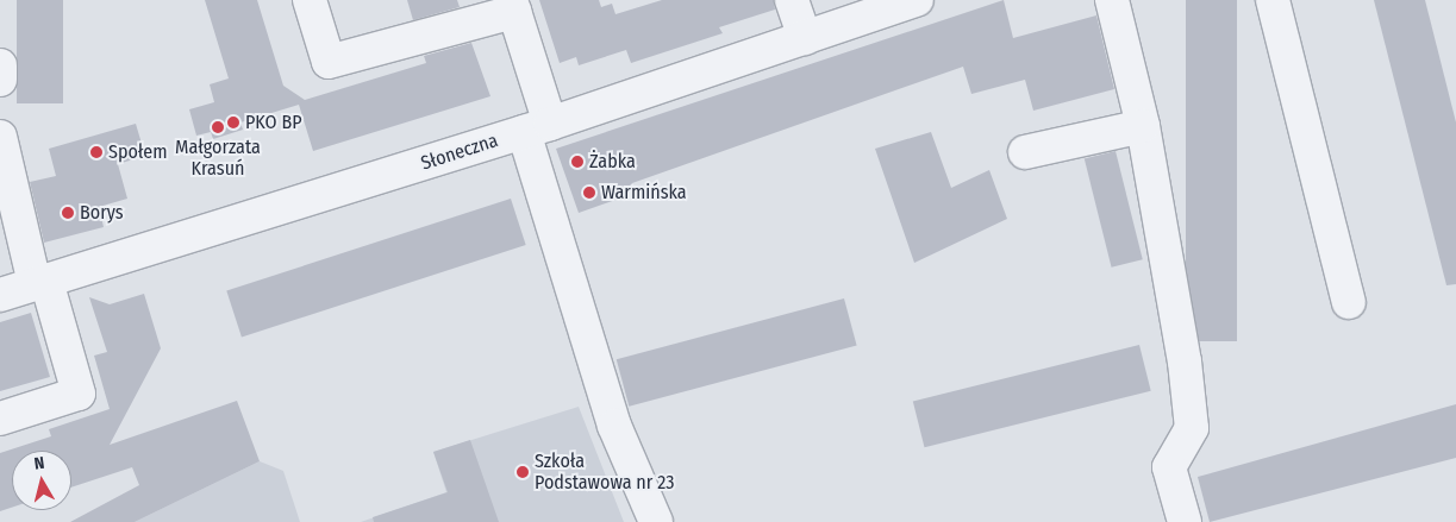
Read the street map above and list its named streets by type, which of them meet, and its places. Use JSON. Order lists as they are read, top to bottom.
{
  "streets": {
    "street": ["Słoneczna"]
  },
  "places": [
    "PKO BP",
    "Małgorzata Krasuń",
    "Społem",
    "Żabka",
    "Warmińska",
    "Borys",
    "Szkoła Podstawowa nr 23"
  ],
  "north": "top"
}
